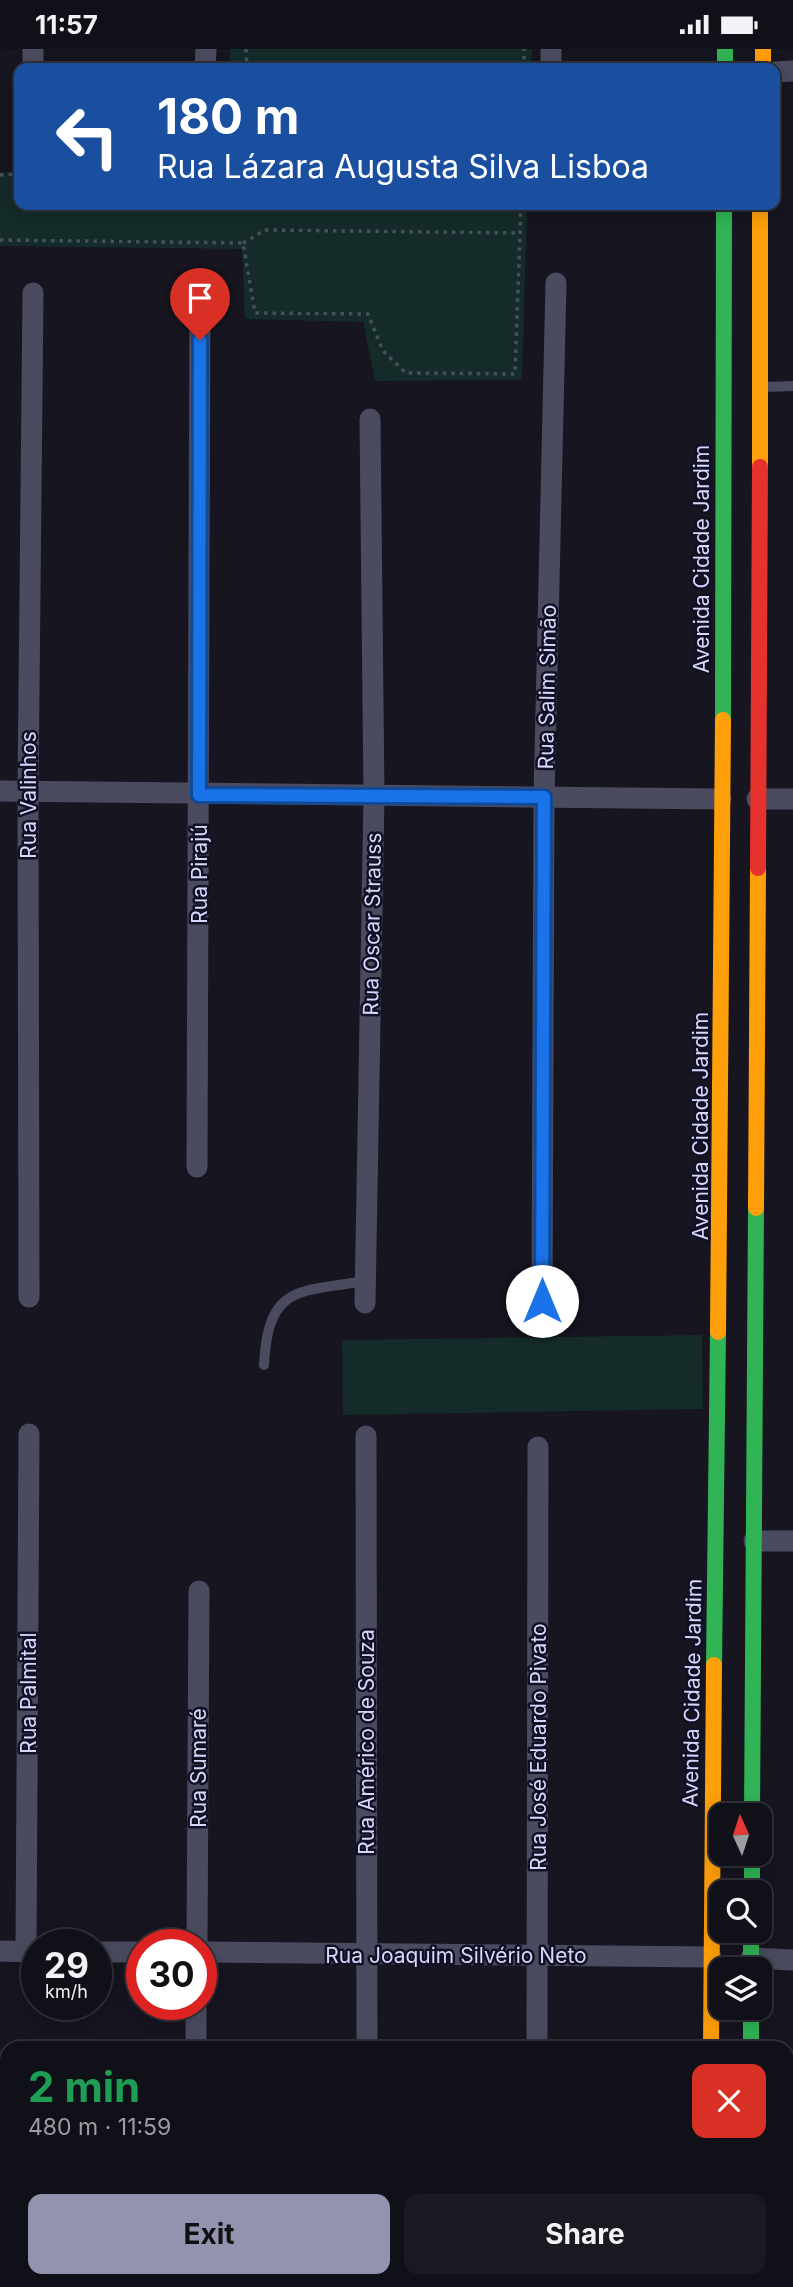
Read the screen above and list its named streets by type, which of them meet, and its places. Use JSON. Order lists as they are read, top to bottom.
{
  "streets": {
    "main road": ["Avenida Cidade Jardim"],
    "street": [
      "Rua Salim Simão",
      "Rua Valinhos",
      "Rua Pirajú",
      "Rua Oscar Strauss",
      "Rua Palmital",
      "Rua Américo de Souza",
      "Rua José Eduardo Pivato",
      "Rua Sumaré",
      "Rua Joaquim Silvério Neto"
    ]
  },
  "crossings": [
    ["Avenida Cidade Jardim", "Rua Joaquim Silvério Neto"],
    ["Rua Américo de Souza", "Rua Joaquim Silvério Neto"],
    ["Rua José Eduardo Pivato", "Rua Joaquim Silvério Neto"]
  ],
  "north": "top",
  "page": {
    "status": "11:57",
    "turn": ["180 m", "Rua Lázara Augusta Silva Lisboa"],
    "speed": "29 km/h",
    "limit": "30",
    "heading": ["2 min", "480 m · 11:59"],
    "buttons": ["Exit", "Share"]
  }
}
